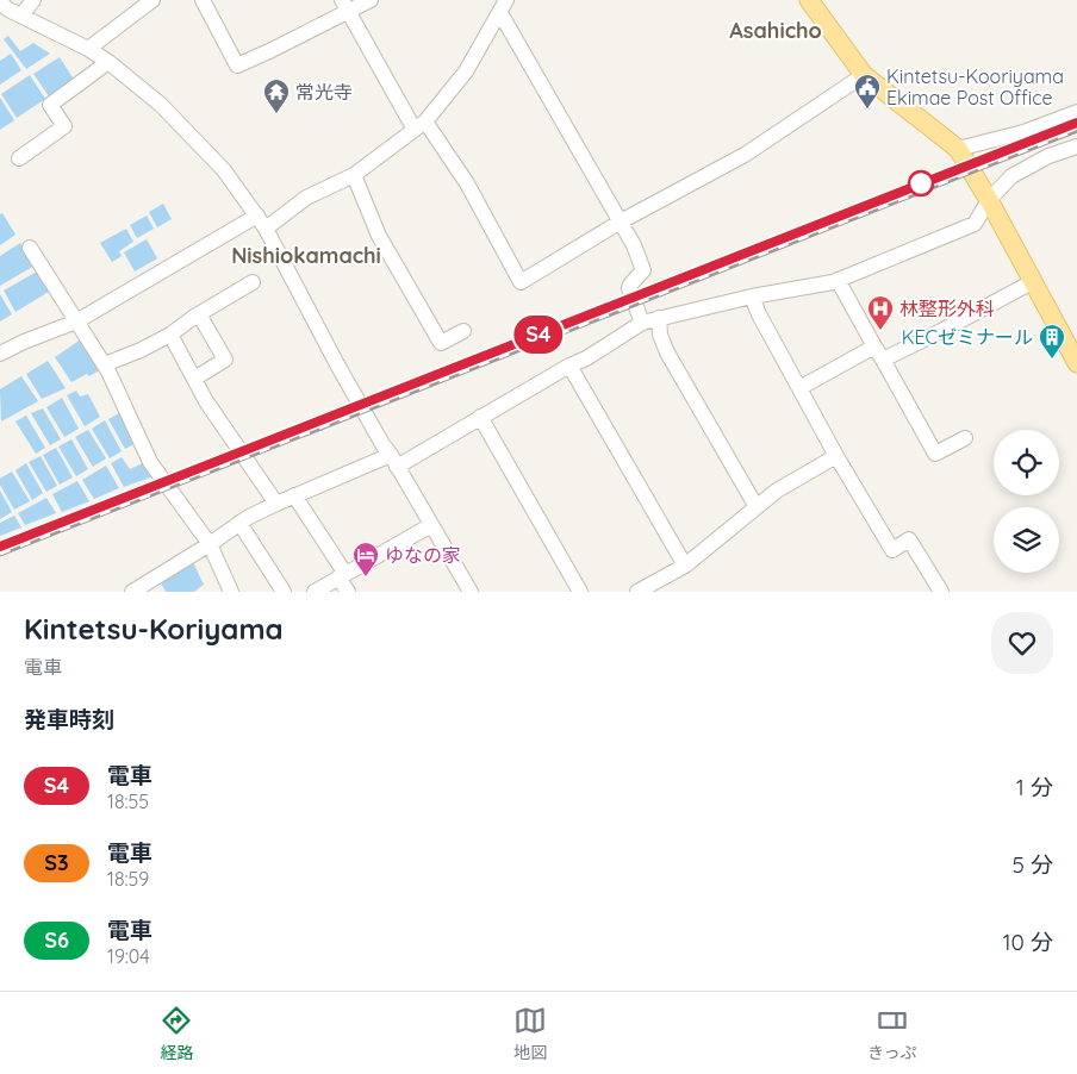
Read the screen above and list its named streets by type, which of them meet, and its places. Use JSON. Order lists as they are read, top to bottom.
{
  "districts": ["Asahicho", "Nishiokamachi"],
  "places": {
    "public building": ["Kintetsu-Kooriyama Ekimae Post Office"],
    "temple": ["常光寺"],
    "hospital": ["林整形外科"],
    "building": ["KECゼミナール"],
    "hotel": ["ゆなの家"]
  },
  "page": {
    "on_map": "S4",
    "heading": [
      ["Kintetsu-Koriyama", "電車"],
      "発車時刻"
    ],
    "list": [
      {
        "mark": "S4",
        "name": "電車",
        "note": "18:55",
        "value": "1 分"
      },
      {
        "mark": "S3",
        "name": "電車",
        "note": "18:59",
        "value": "5 分"
      },
      {
        "mark": "S6",
        "name": "電車",
        "note": "19:04",
        "value": "10 分"
      }
    ],
    "tabs": ["経路", "地図", "きっぷ"]
  }
}
